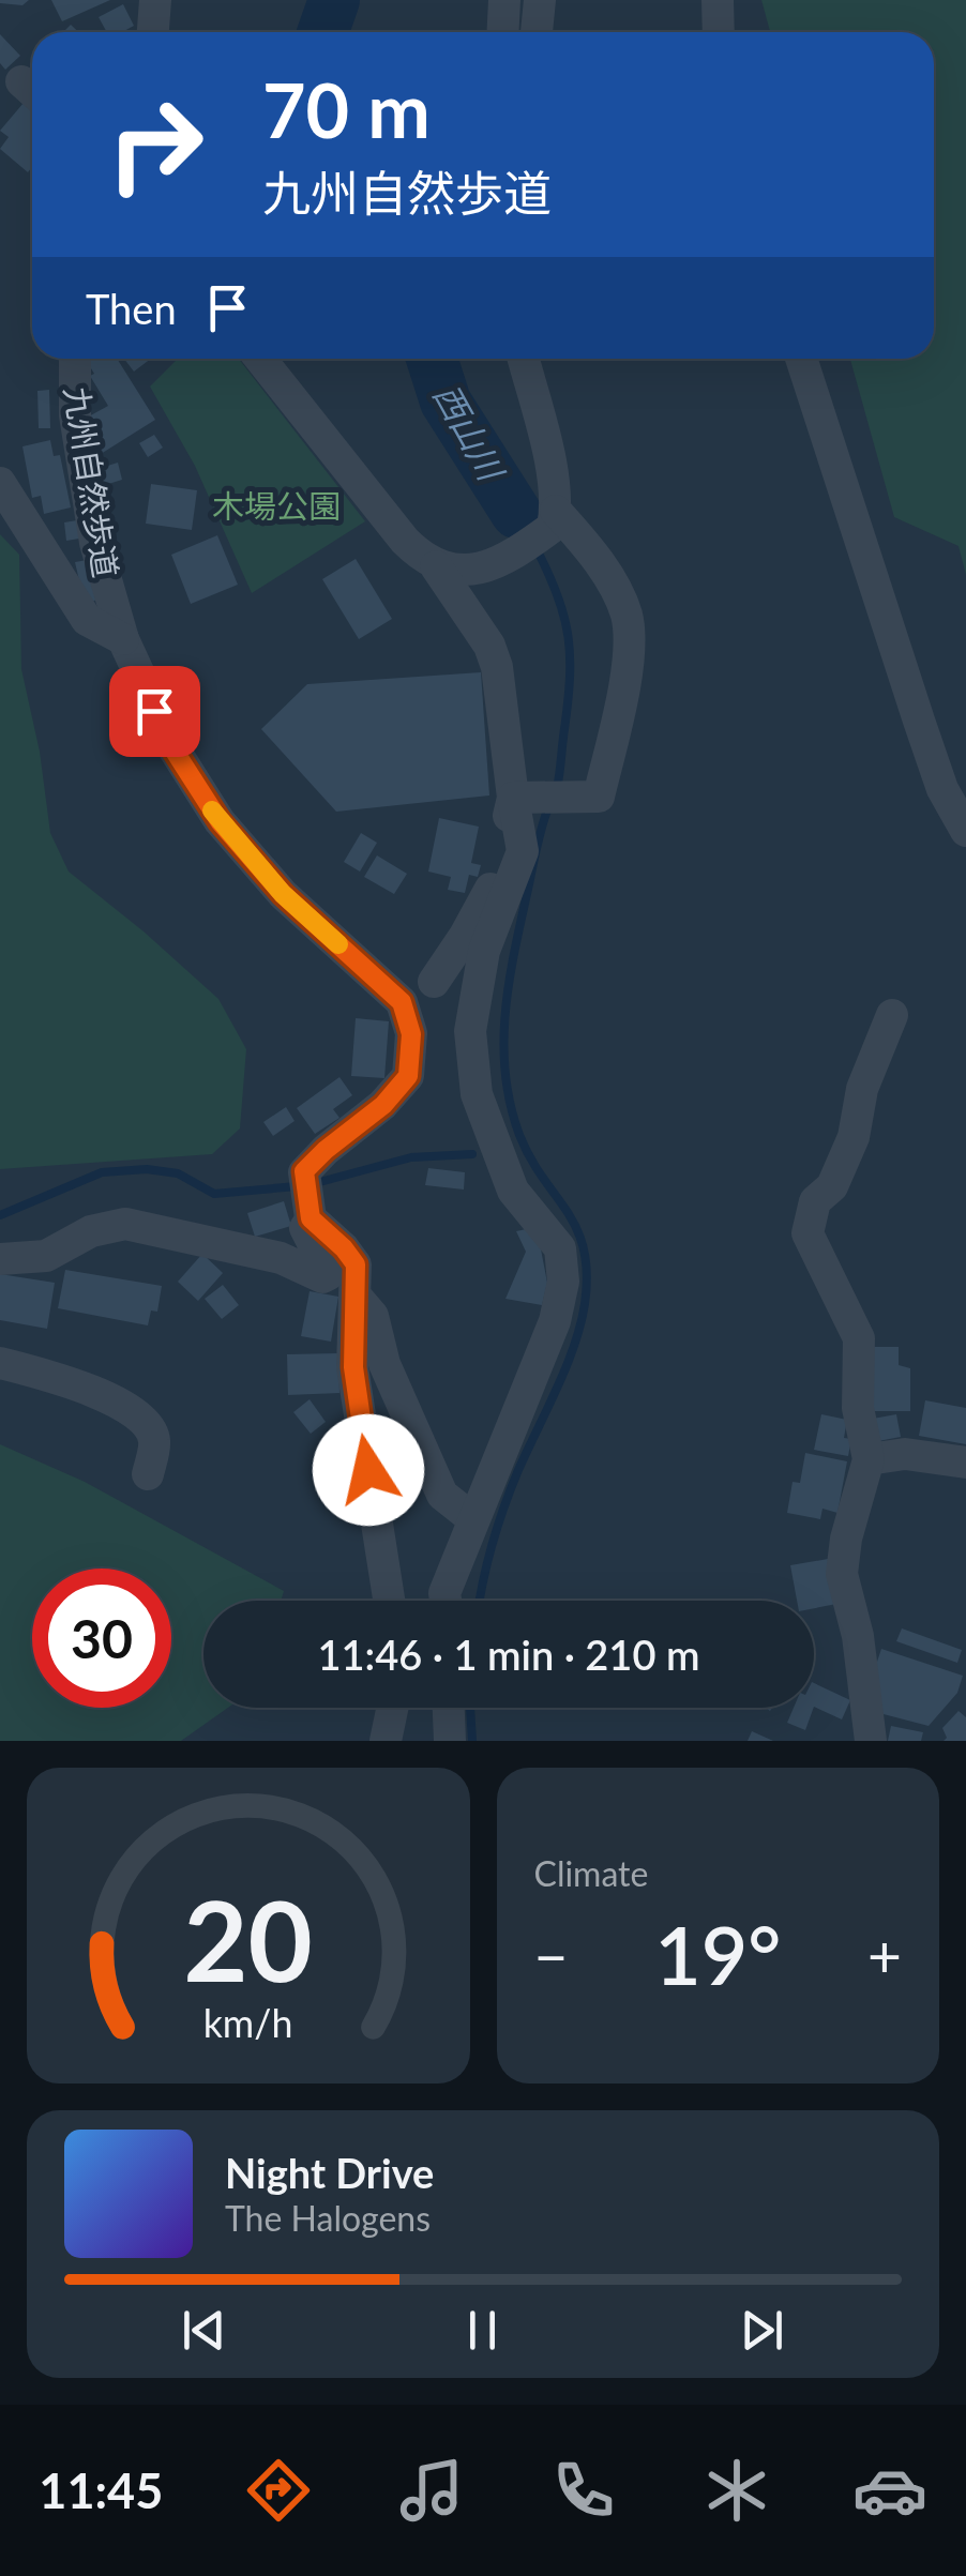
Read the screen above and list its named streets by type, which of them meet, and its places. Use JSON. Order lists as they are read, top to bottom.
{
  "streets": {
    "street": ["九州自然歩道"]
  },
  "water": ["西山川"],
  "parks": ["木場公園"],
  "page": {
    "turn": ["70 m", "九州自然歩道"],
    "then": "Then",
    "limit": "30",
    "trip": "11:46 · 1 min · 210 m",
    "tile": "Climate",
    "heat": ["−", "19°", "+"],
    "song": ["Night Drive", "The Halogens"],
    "tabs": "11:45",
    "gauge": ["20", "km/h"]
  }
}
